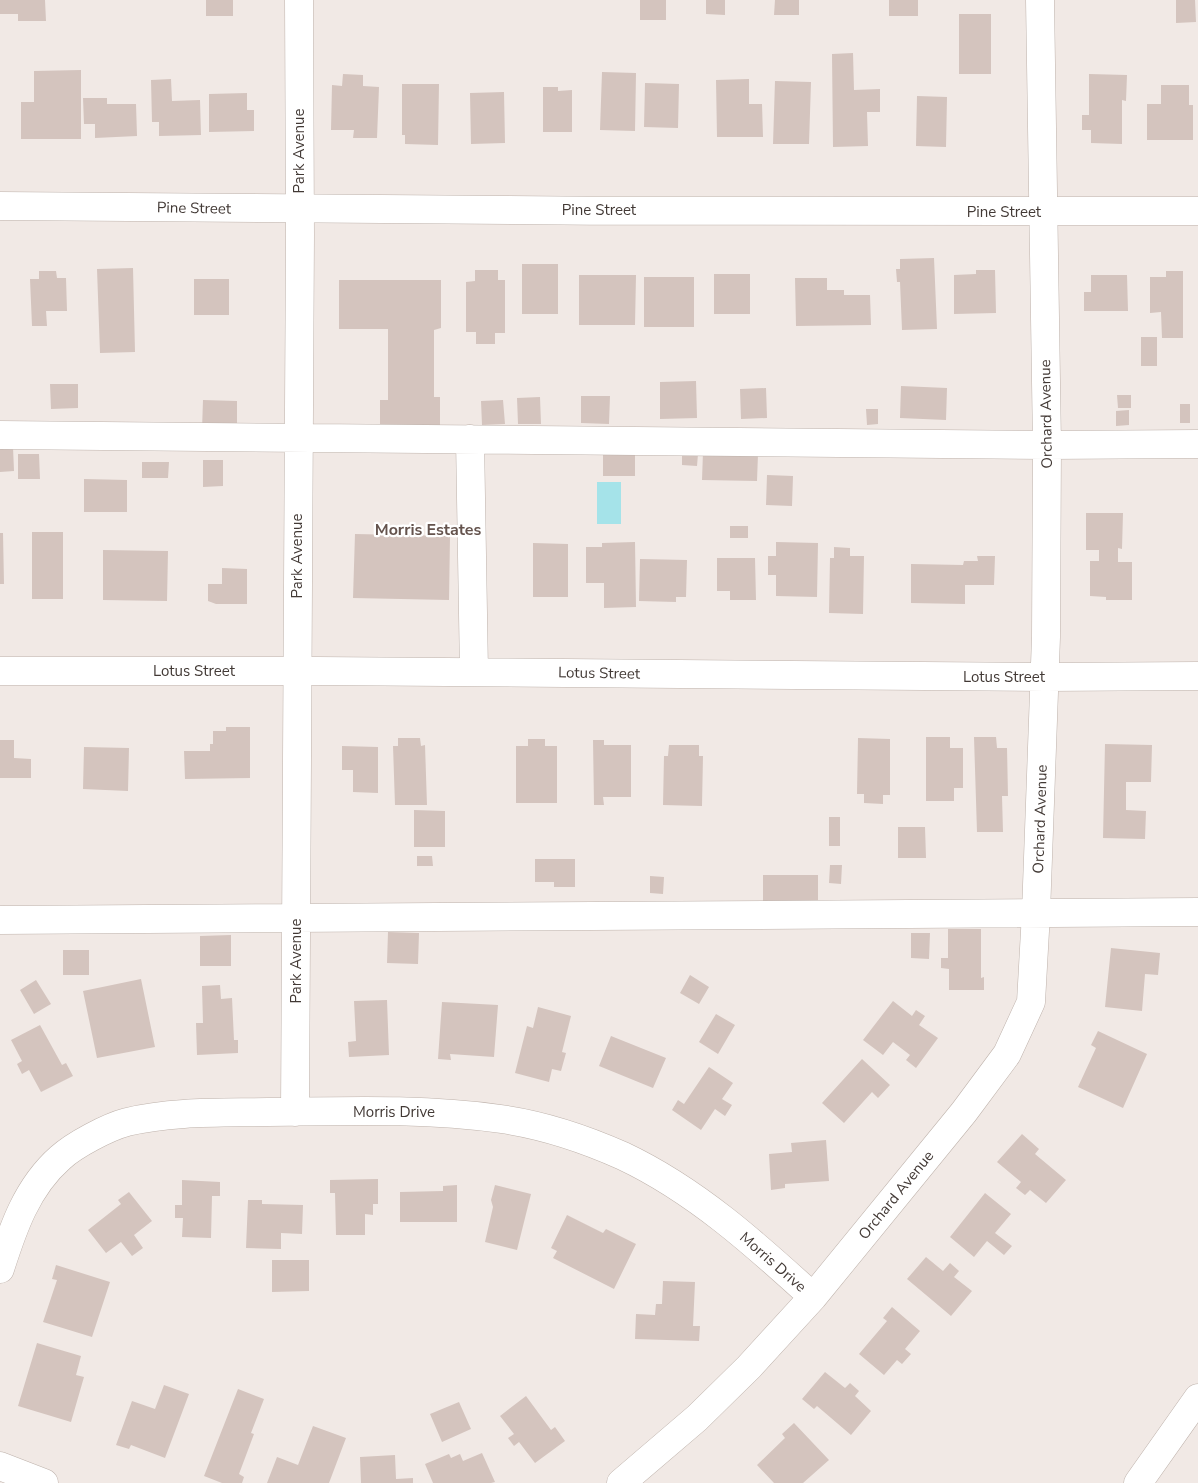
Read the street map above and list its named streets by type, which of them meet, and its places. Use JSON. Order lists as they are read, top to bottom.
{
  "streets": {
    "street": [
      "Park Avenue",
      "Pine Street",
      "Orchard Avenue",
      "Lotus Street",
      "Morris Drive"
    ]
  },
  "crossings": [
    ["Park Avenue", "Pine Street"],
    ["Park Avenue", "Lotus Street"],
    ["Park Avenue", "Morris Drive"],
    ["Pine Street", "Orchard Avenue"],
    ["Orchard Avenue", "Lotus Street"],
    ["Orchard Avenue", "Morris Drive"]
  ],
  "districts": ["Morris Estates"]
}
